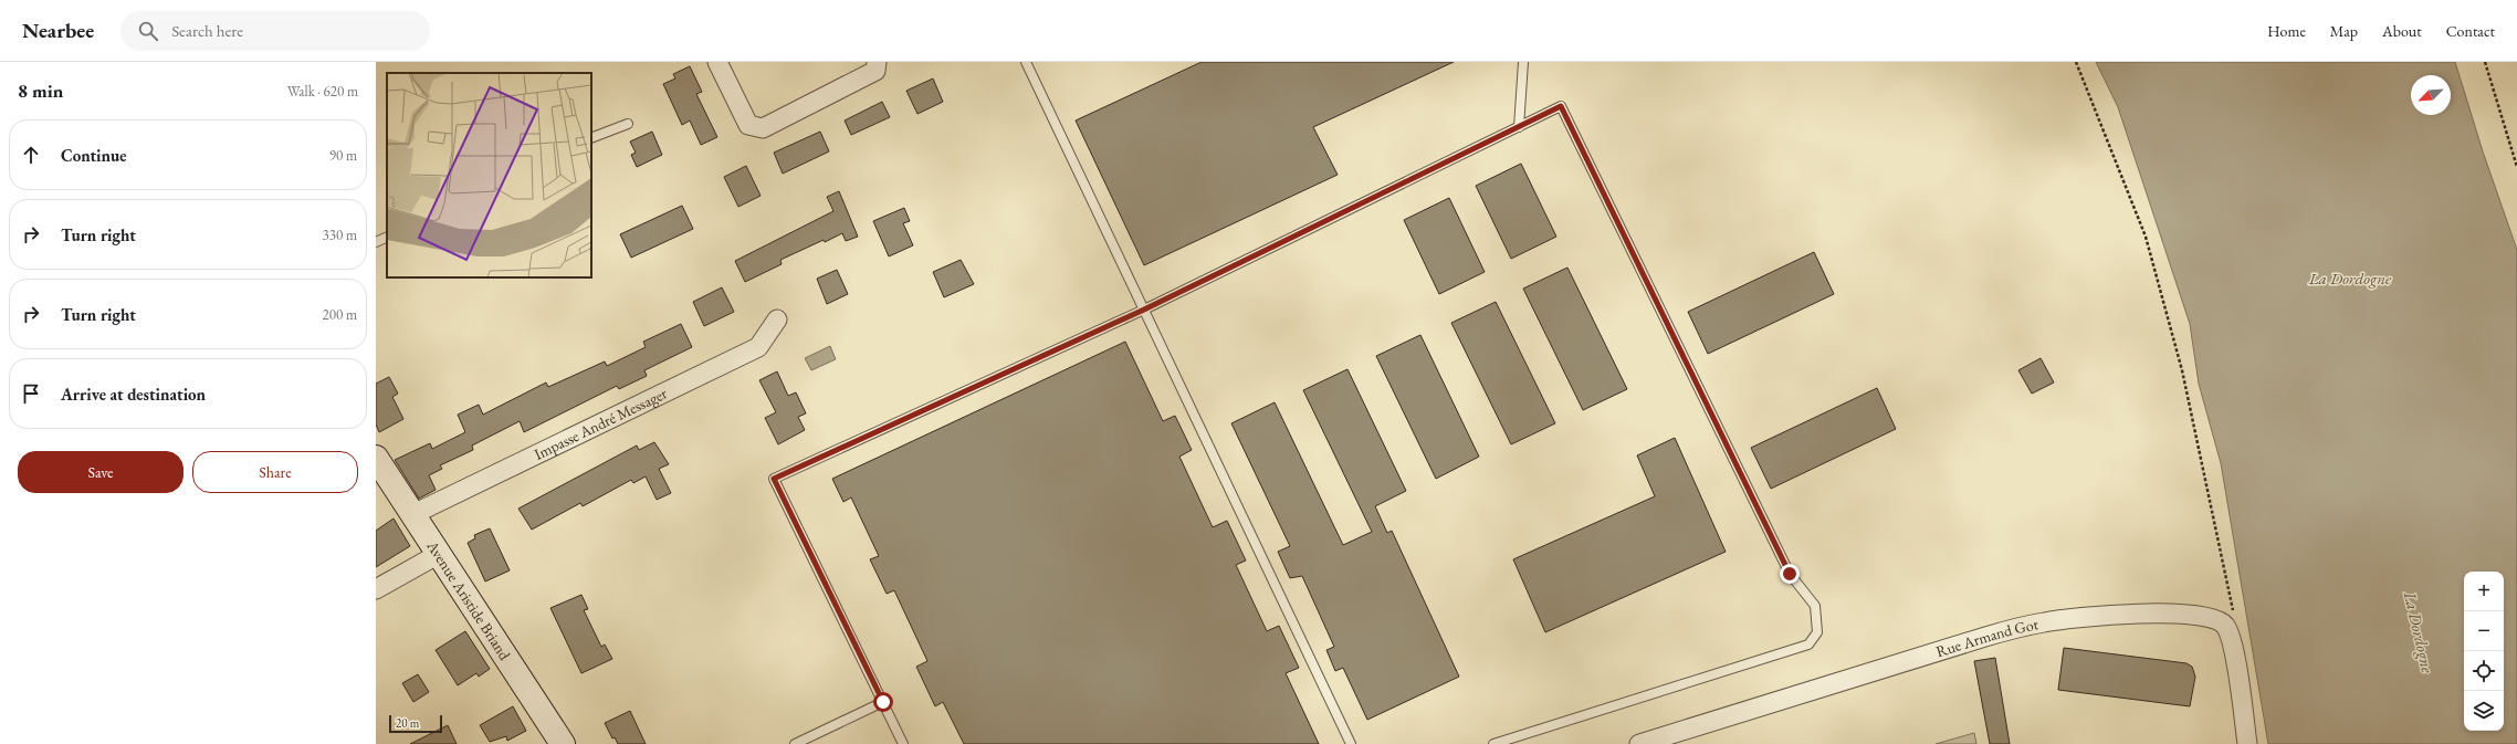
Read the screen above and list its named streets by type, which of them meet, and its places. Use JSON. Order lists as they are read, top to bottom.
{
  "streets": {
    "main road": ["Avenue Aristide Briand"],
    "street": ["Impasse André Messager", "Rue Armand Got"]
  },
  "crossings": [
    ["Impasse André Messager", "Avenue Aristide Briand"]
  ],
  "water": ["La Dordogne"],
  "scale_bar": "20 m",
  "north": "bottom left",
  "page": {
    "header": "Nearbee",
    "search": "Search here",
    "nav": [
      "Home",
      "Map",
      "About",
      "Contact"
    ],
    "heading": ["8 min", "Walk · 620 m"],
    "list": [
      ["Continue", "90 m"],
      ["Turn right", "330 m"],
      ["Turn right", "200 m"],
      "Arrive at destination"
    ],
    "buttons": ["Save", "Share"],
    "map_buttons": ["+", "−"],
    "scale": "20 m"
  }
}
